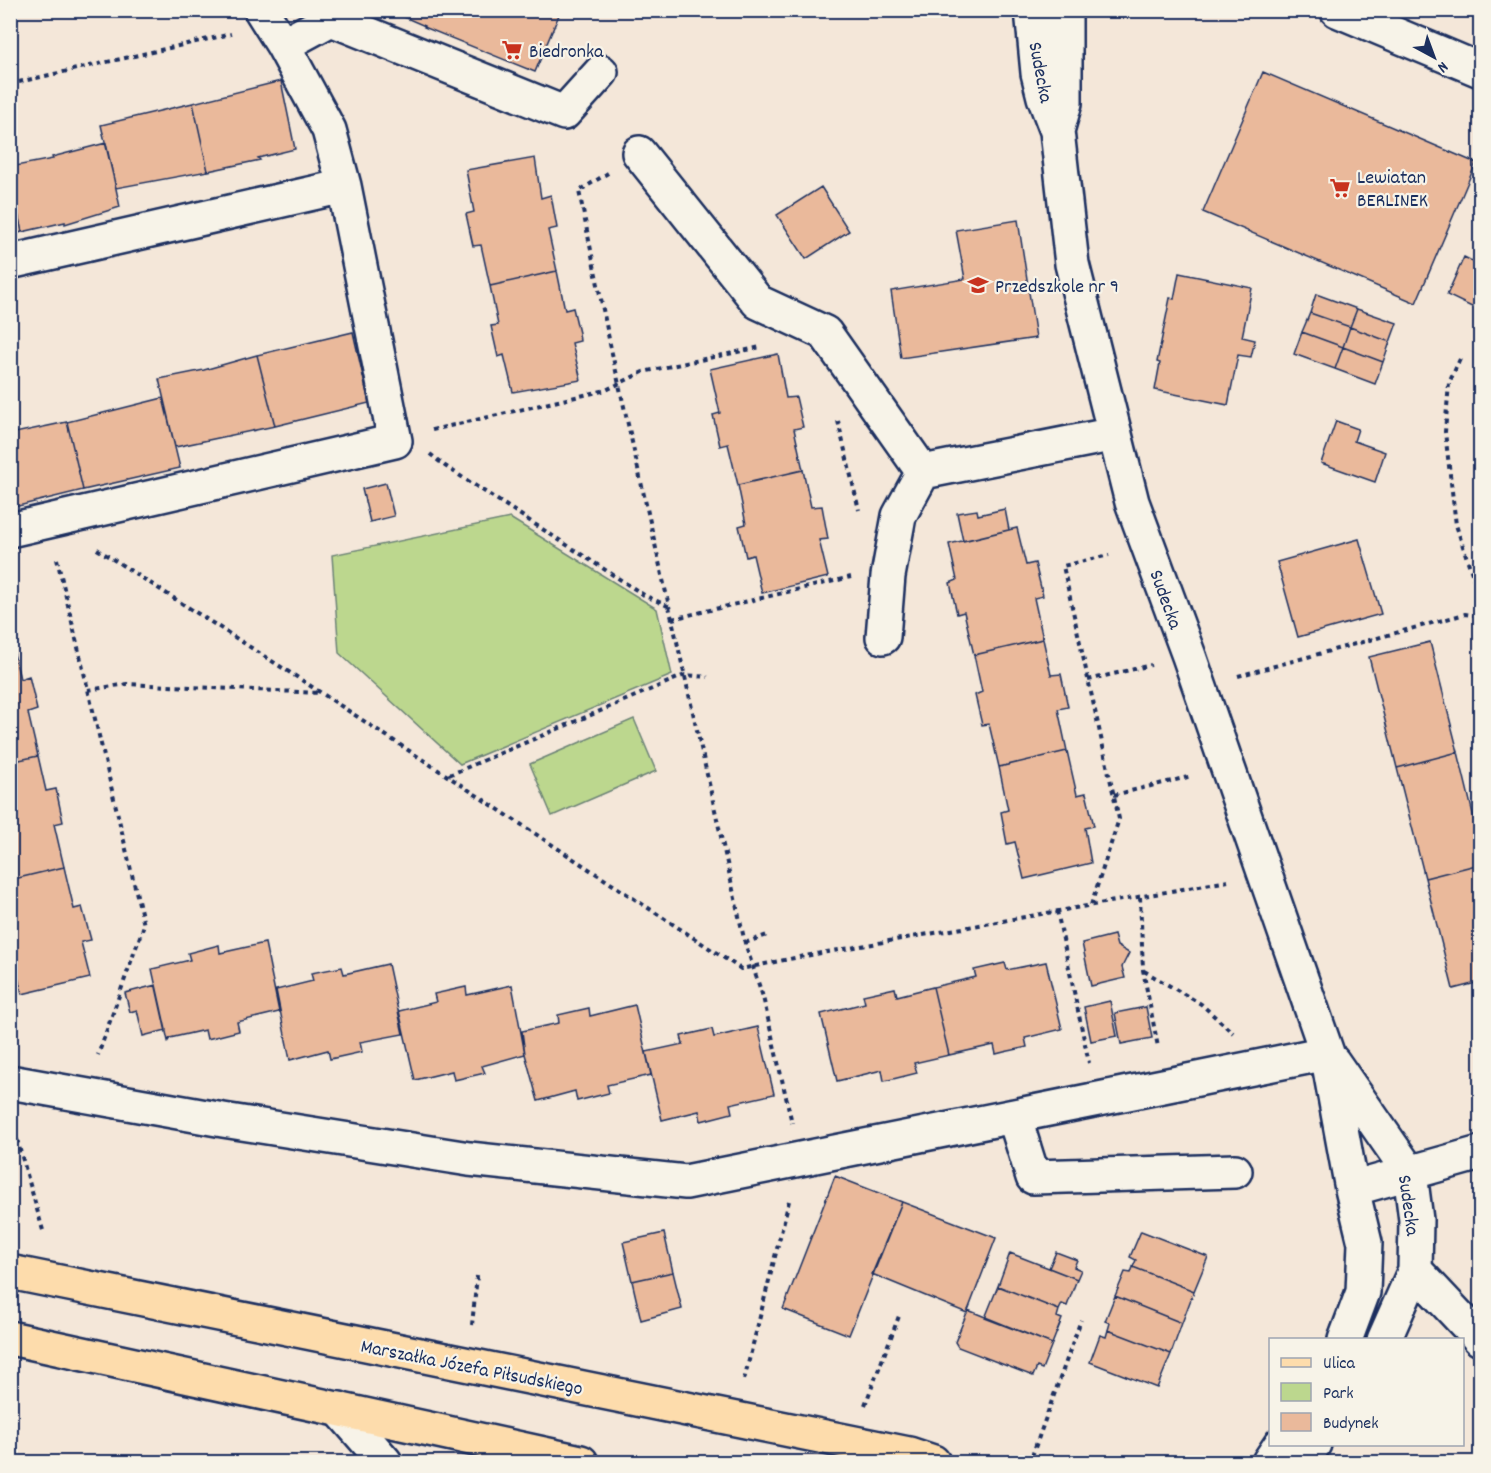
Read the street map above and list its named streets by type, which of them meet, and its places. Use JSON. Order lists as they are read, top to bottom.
{
  "streets": {
    "main road": ["Marszałka Józefa Piłsudskiego"],
    "street": ["Sudecka"]
  },
  "places": {
    "supermarket": ["Biedronka", "Lewiatan BERLINEK"],
    "school or university": ["Przedszkole nr 9"]
  },
  "legend": ["Ulica", "Park", "Budynek"],
  "north": "bottom right"
}
